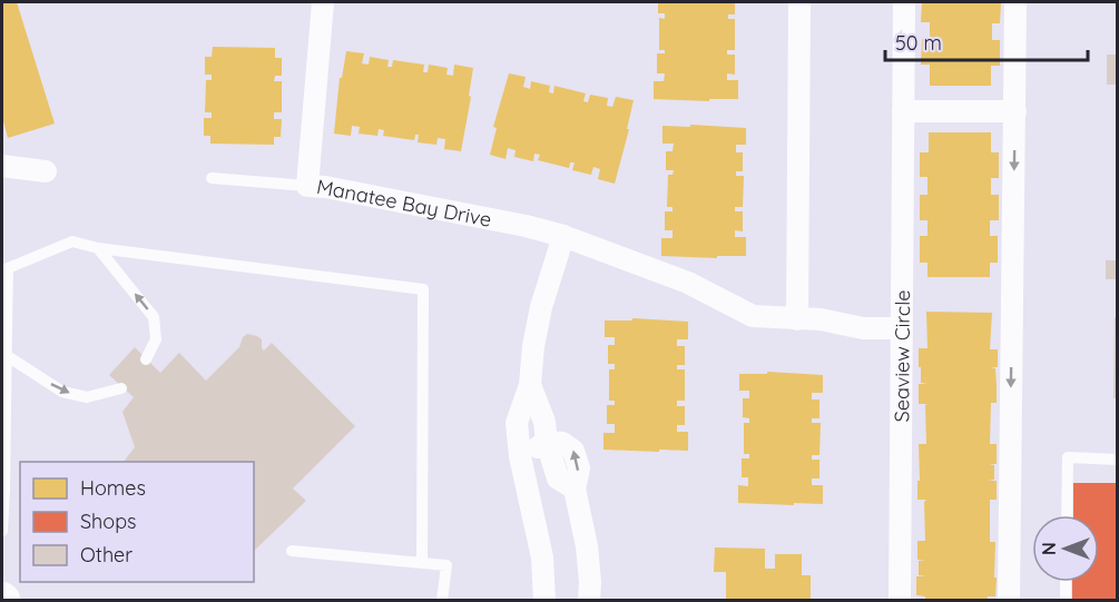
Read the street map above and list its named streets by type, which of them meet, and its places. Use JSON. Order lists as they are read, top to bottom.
{
  "streets": {
    "street": ["Manatee Bay Drive", "Seaview Circle"]
  },
  "crossings": [
    ["Manatee Bay Drive", "Seaview Circle"]
  ],
  "legend": ["Homes", "Shops", "Other"],
  "scale_bar": "50 m",
  "north": "left"
}
